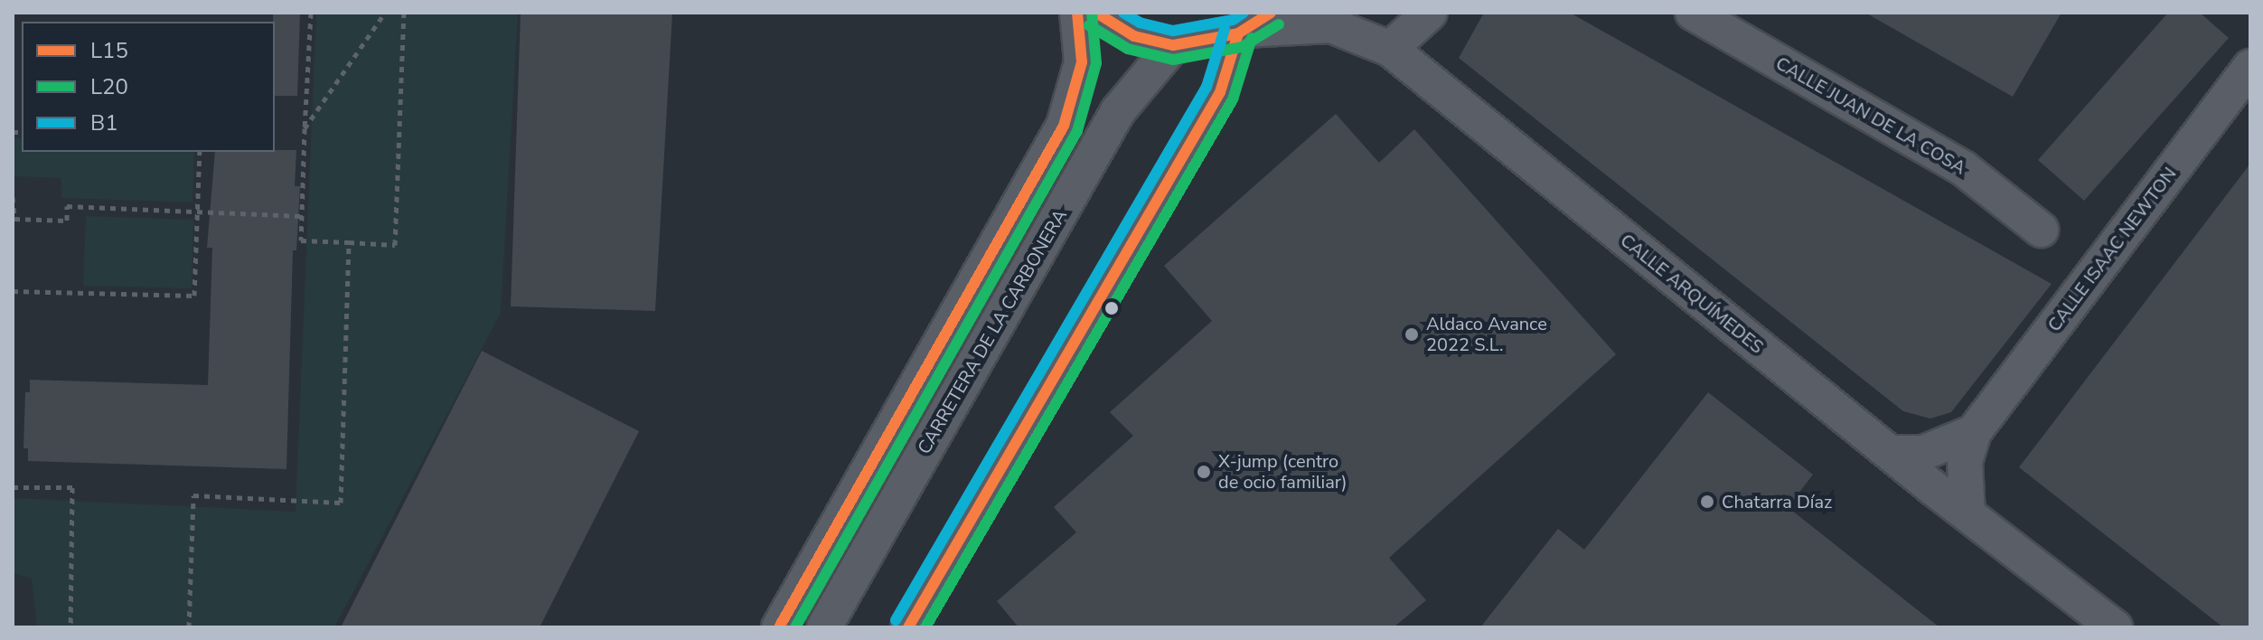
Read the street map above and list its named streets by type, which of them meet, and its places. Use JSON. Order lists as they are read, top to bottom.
{
  "streets": {
    "street": [
      "CALLE JUAN DE LA COSA",
      "CALLE ISAAC NEWTON",
      "CALLE ARQUÍMEDES",
      "CARRETERA DE LA CARBONERA"
    ]
  },
  "crossings": [
    ["CALLE ISAAC NEWTON", "CALLE ARQUÍMEDES"],
    ["CALLE ARQUÍMEDES", "CARRETERA DE LA CARBONERA"]
  ],
  "places": ["Aldaco Avance 2022 S.L.", "X-jump (centro de ocio familiar)", "Chatarra Díaz"],
  "lines": ["transit line L15", "transit line L20", "transit line B1"],
  "legend": ["L15", "L20", "B1"]
}
